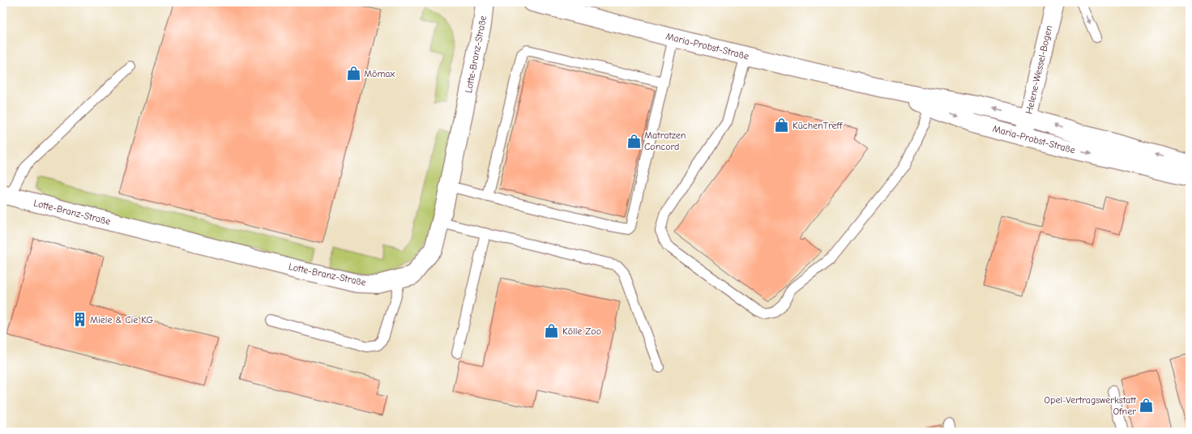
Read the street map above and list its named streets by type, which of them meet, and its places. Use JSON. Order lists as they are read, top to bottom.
{
  "streets": {
    "street": ["Maria-Probst-Straße", "Lotte-Branz-Straße", "Helene-Wessel-Bogen"]
  },
  "crossings": [
    ["Maria-Probst-Straße", "Helene-Wessel-Bogen"]
  ],
  "places": {
    "shop": [
      "Mömax",
      "KüchenTreff",
      "Matratzen Concord",
      "Kölle Zoo",
      "Opel-Vertragswerkstatt Ofner"
    ],
    "building": ["Miele & Cie KG"]
  }
}
